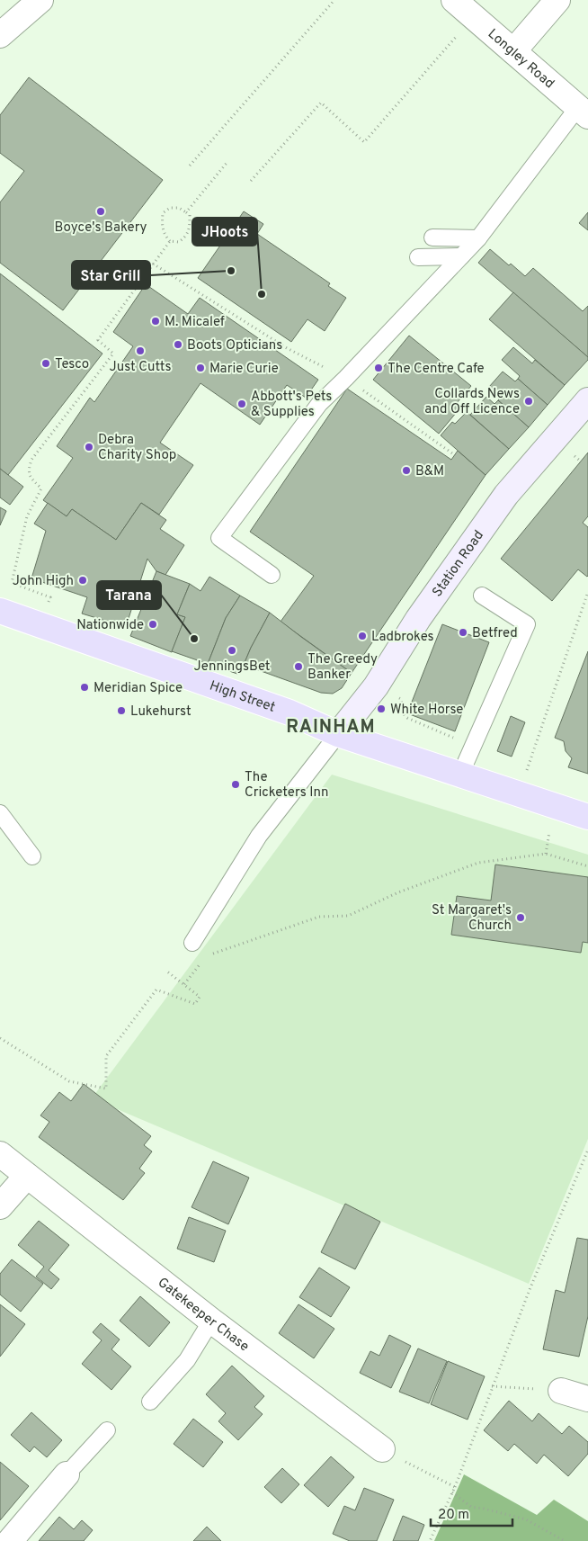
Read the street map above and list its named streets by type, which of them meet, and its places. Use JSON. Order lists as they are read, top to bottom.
{
  "streets": {
    "main road": ["Station Road", "High Street"],
    "street": ["Longley Road", "Gatekeeper Chase"]
  },
  "crossings": [
    ["Station Road", "High Street"]
  ],
  "districts": ["RAINHAM"],
  "places": [
    "Boyce's Bakery",
    "Star Grill",
    "JHoots",
    "M. Micalef",
    "Boots Opticians",
    "Just Cutts",
    "Tesco",
    "Marie Curie",
    "The Centre Cafe",
    "Collards News and Off Licence",
    "Abbott's Pets & Supplies",
    "Debra Charity Shop",
    "B&M",
    "John High",
    "Nationwide",
    "Betfred",
    "Ladbrokes",
    "Tarana",
    "JenningsBet",
    "The Greedy Banker",
    "Meridian Spice",
    "White Horse",
    "Lukehurst",
    "The Cricketers Inn",
    "St Margaret's Church"
  ],
  "scale_bar": "20 m"
}
